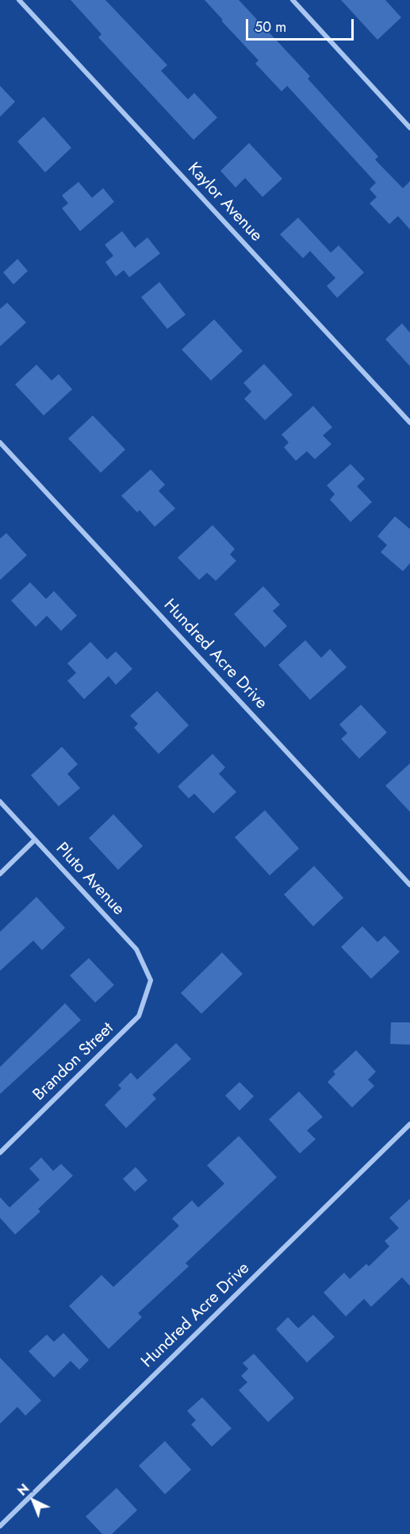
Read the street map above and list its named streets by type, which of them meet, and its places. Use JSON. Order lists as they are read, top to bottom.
{
  "streets": {
    "street": [
      "Kaylor Avenue",
      "Hundred Acre Drive",
      "Pluto Avenue",
      "Brandon Street"
    ]
  },
  "crossings": [
    ["Pluto Avenue", "Brandon Street"]
  ],
  "scale_bar": "50 m",
  "north": "top left"
}
